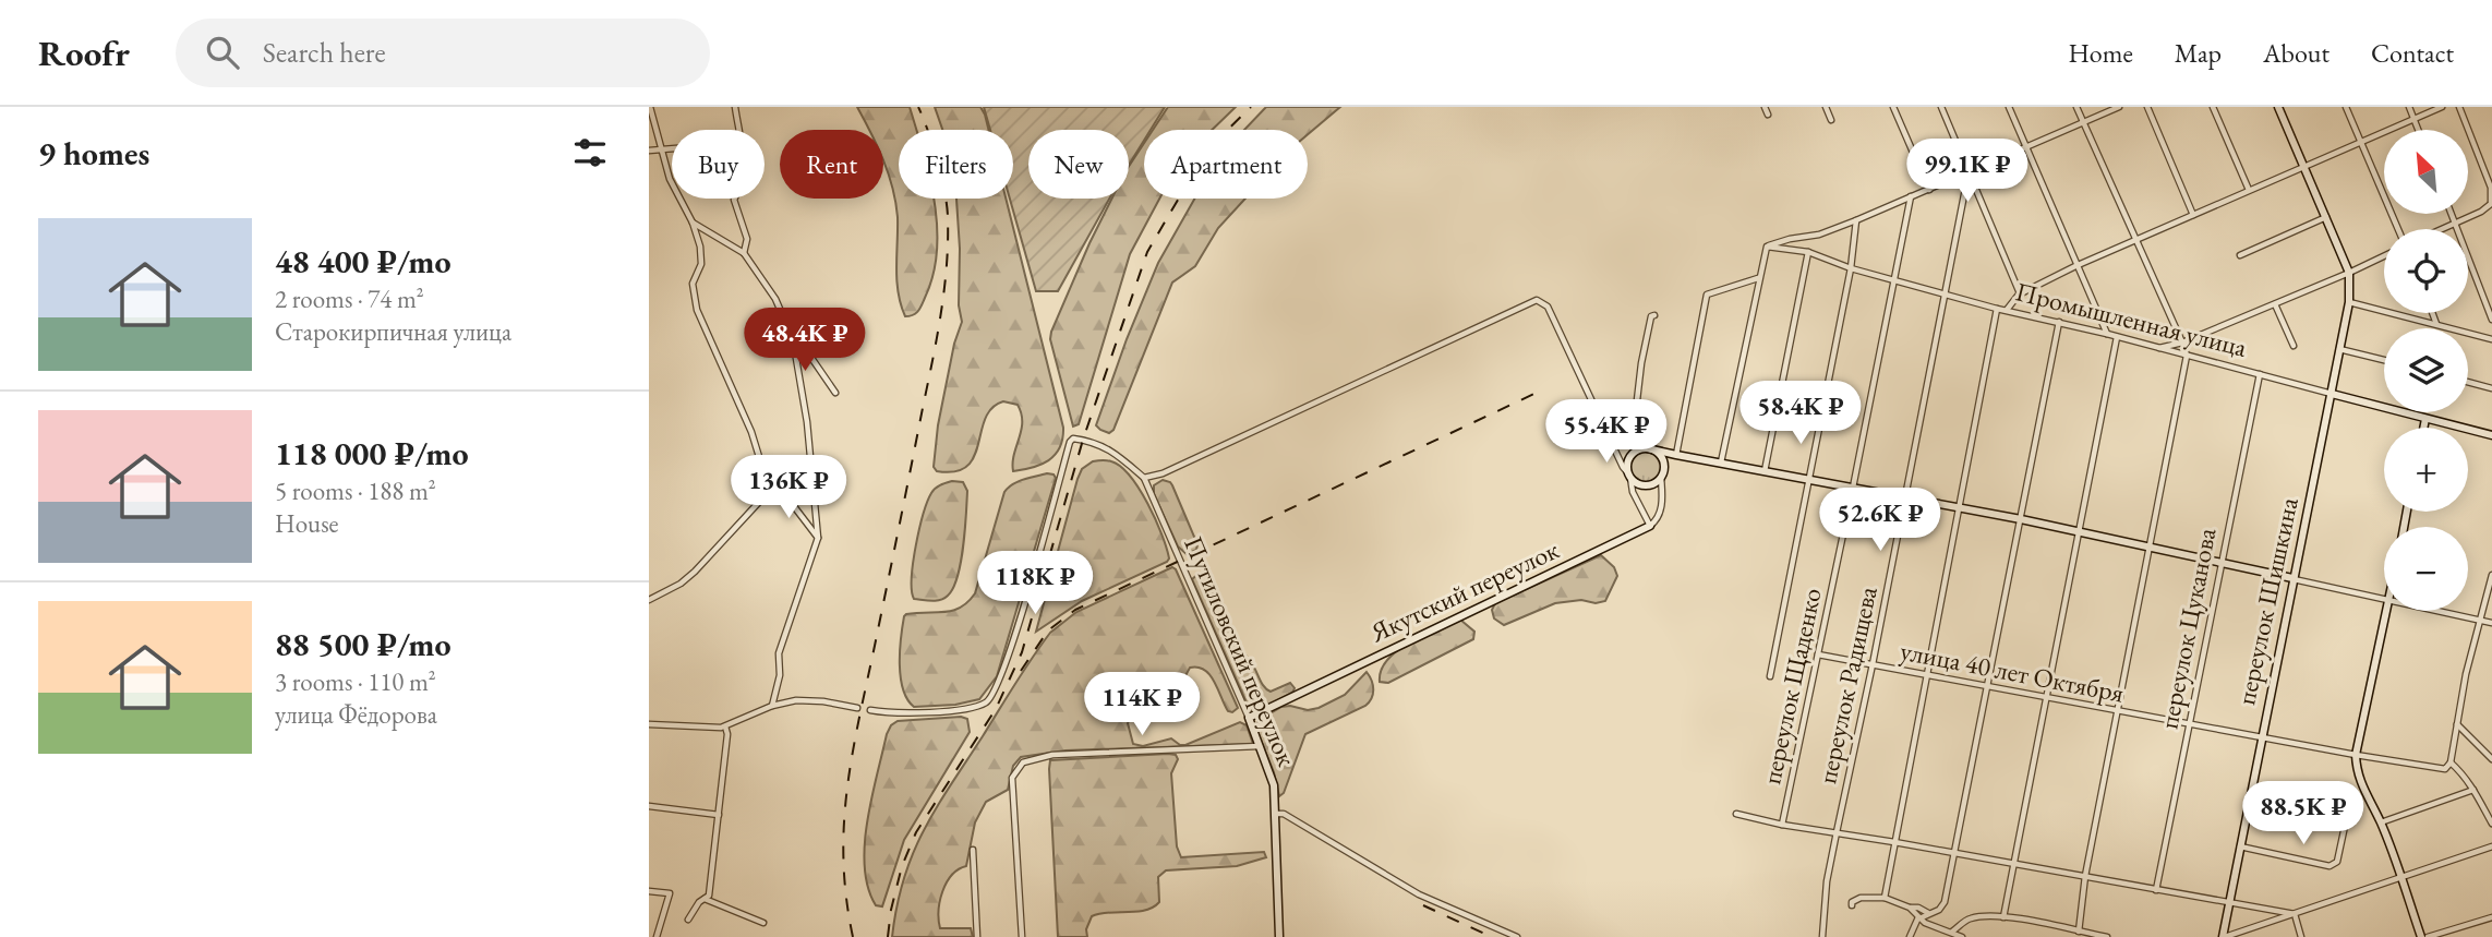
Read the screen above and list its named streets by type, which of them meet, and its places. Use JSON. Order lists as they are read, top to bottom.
{
  "streets": {
    "main road": [
      "Промышленная улица",
      "Якутский переулок",
      "переулок Шишкина",
      "Путиловский переулок"
    ],
    "street": [
      "переулок Цуканова",
      "улица 40 лет Октября",
      "переулок Радищева",
      "переулок Щаденко"
    ]
  },
  "crossings": [
    ["Промышленная улица", "переулок Шишкина"],
    ["Промышленная улица", "переулок Цуканова"],
    ["Промышленная улица", "переулок Радищева"],
    ["Промышленная улица", "переулок Щаденко"],
    ["Якутский переулок", "Путиловский переулок"],
    ["переулок Шишкина", "улица 40 лет Октября"],
    ["переулок Цуканова", "улица 40 лет Октября"],
    ["улица 40 лет Октября", "переулок Радищева"],
    ["улица 40 лет Октября", "переулок Щаденко"]
  ],
  "north": "top left",
  "page": {
    "header": "Roofr",
    "search": "Search here",
    "nav": [
      "Home",
      "Map",
      "About",
      "Contact"
    ],
    "heading": "9 homes",
    "map_buttons": ["+", "−"],
    "chip": [
      "Buy",
      "Rent",
      "Filters",
      "New",
      "Apartment"
    ],
    "price": [
      "99.1K ₽",
      "48.4K ₽",
      "58.4K ₽",
      "55.4K ₽",
      "136K ₽",
      "52.6K ₽",
      "118K ₽",
      "114K ₽",
      "88.5K ₽"
    ],
    "list": [
      {
        "name": "48 400 ₽/mo",
        "note": "2 rooms · 74 m² · Старокирпичная улица"
      },
      {
        "name": "118 000 ₽/mo",
        "note": "5 rooms · 188 m² · House"
      },
      {
        "name": "88 500 ₽/mo",
        "note": "3 rooms · 110 m² · улица Фёдорова"
      }
    ]
  }
}
